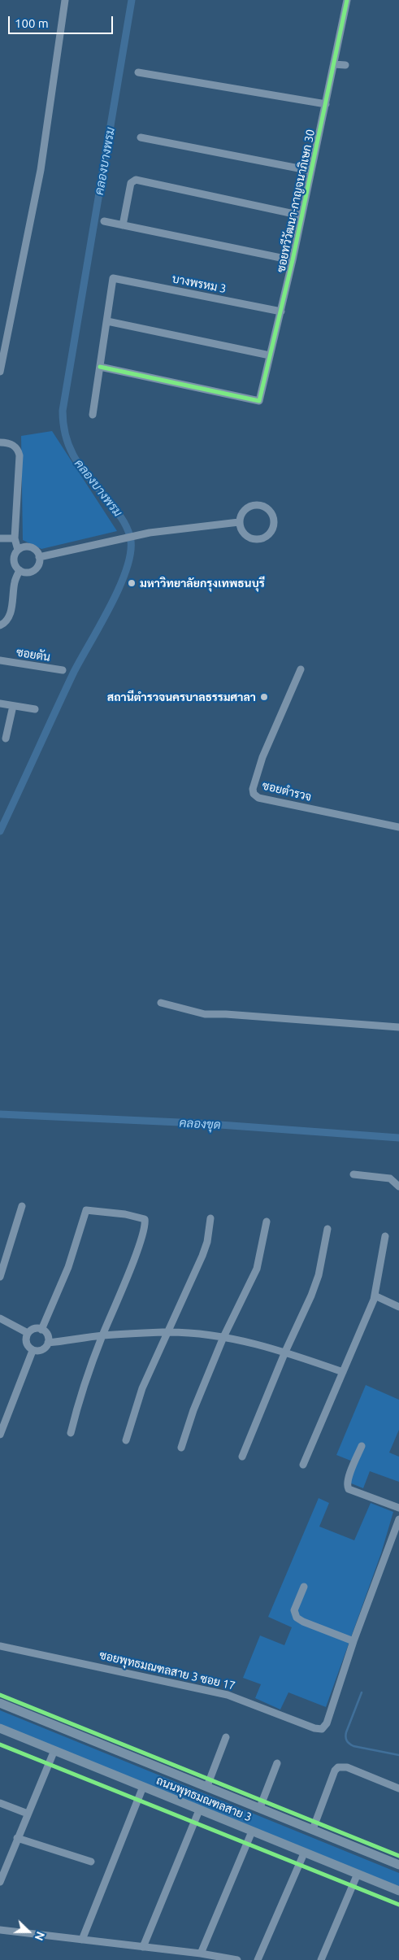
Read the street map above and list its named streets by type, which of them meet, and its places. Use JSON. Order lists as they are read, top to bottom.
{
  "streets": {
    "main road": ["ถนนพุทธมณฑลสาย 3"],
    "street": [
      "ซอยทวีวัฒนา-กาญจนาภิเษก 30",
      "บางพรหม 3",
      "ซอยตัน",
      "ซอยตำรวจ",
      "ซอยพุทธมณฑลสาย 3 ซอย 17"
    ]
  },
  "crossings": [
    ["ซอยทวีวัฒนา-กาญจนาภิเษก 30", "บางพรหม 3"]
  ],
  "water": ["คลองบางพรม", "คลองขุด"],
  "places": ["มหาวิทยาลัยกรุงเทพธนบุรี", "สถานีตำรวจนครบาลธรรมศาลา"],
  "scale_bar": "100 m",
  "north": "right"
}
